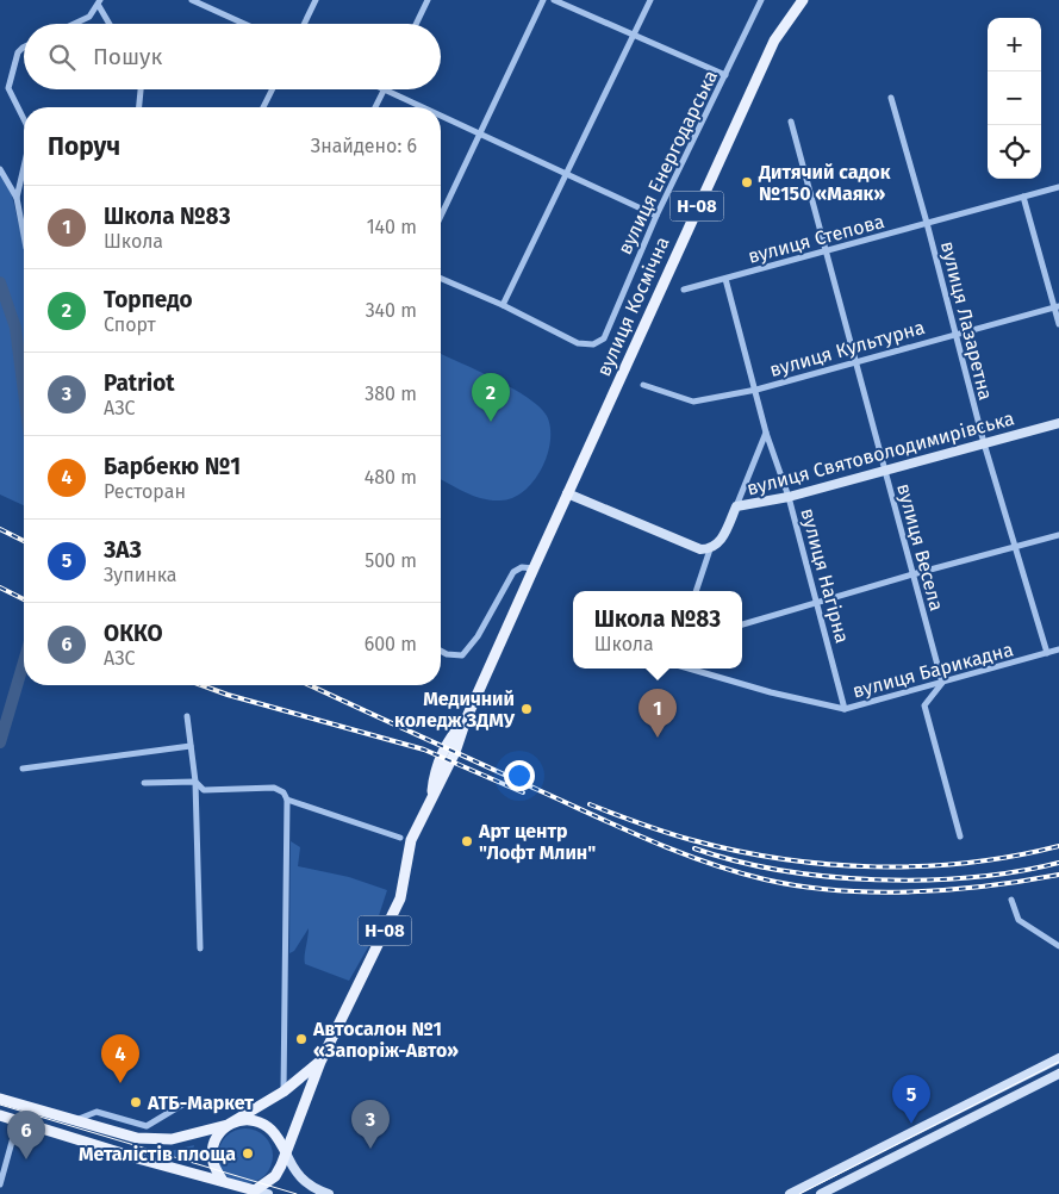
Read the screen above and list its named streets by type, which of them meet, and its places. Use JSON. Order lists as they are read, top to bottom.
{
  "streets": {
    "main road": ["Н-08", "вулиця Космічна", "вулиця Святоволодимирівська"],
    "street": [
      "вулиця Енергодарська",
      "вулиця Степова",
      "вулиця Лазаретна",
      "вулиця Культурна",
      "вулиця Весела",
      "вулиця Нагірна",
      "вулиця Барикадна"
    ]
  },
  "crossings": [
    ["Н-08", "вулиця Космічна"],
    ["вулиця Степова", "вулиця Лазаретна"],
    ["вулиця Степова", "вулиця Весела"],
    ["вулиця Степова", "вулиця Нагірна"],
    ["вулиця Лазаретна", "вулиця Культурна"],
    ["вулиця Лазаретна", "вулиця Святоволодимирівська"],
    ["вулиця Лазаретна", "вулиця Барикадна"],
    ["вулиця Культурна", "вулиця Весела"],
    ["вулиця Культурна", "вулиця Нагірна"],
    ["вулиця Святоволодимирівська", "вулиця Весела"],
    ["вулиця Святоволодимирівська", "вулиця Нагірна"],
    ["вулиця Весела", "вулиця Барикадна"],
    ["вулиця Нагірна", "вулиця Барикадна"]
  ],
  "places": [
    "Дитячий садок №150 «Маяк»",
    "Медичний коледж ЗДМУ",
    "Арт центр \"Лофт Млин\"",
    "Автосалон №1 «Запоріж-Авто»",
    "АТБ-Маркет",
    "Металістів площа"
  ],
  "page": {
    "map_buttons": ["+", "−"],
    "search": "Пошук",
    "heading": ["Поруч", "Знайдено: 6"],
    "list": [
      {
        "mark": "1",
        "name": "Школа №83",
        "note": "Школа",
        "value": "140 m"
      },
      {
        "mark": "2",
        "name": "Торпедо",
        "note": "Спорт",
        "value": "340 m"
      },
      {
        "mark": "3",
        "name": "Patriot",
        "note": "АЗС",
        "value": "380 m"
      },
      {
        "mark": "4",
        "name": "Барбекю №1",
        "note": "Ресторан",
        "value": "480 m"
      },
      {
        "mark": "5",
        "name": "ЗАЗ",
        "note": "Зупинка",
        "value": "500 m"
      },
      {
        "mark": "6",
        "name": "ОККО",
        "note": "АЗС",
        "value": "600 m"
      }
    ],
    "pins": [
      "2",
      "1",
      "4",
      "5",
      "3",
      "6"
    ],
    "popup": ["Школа №83", "Школа"]
  }
}
